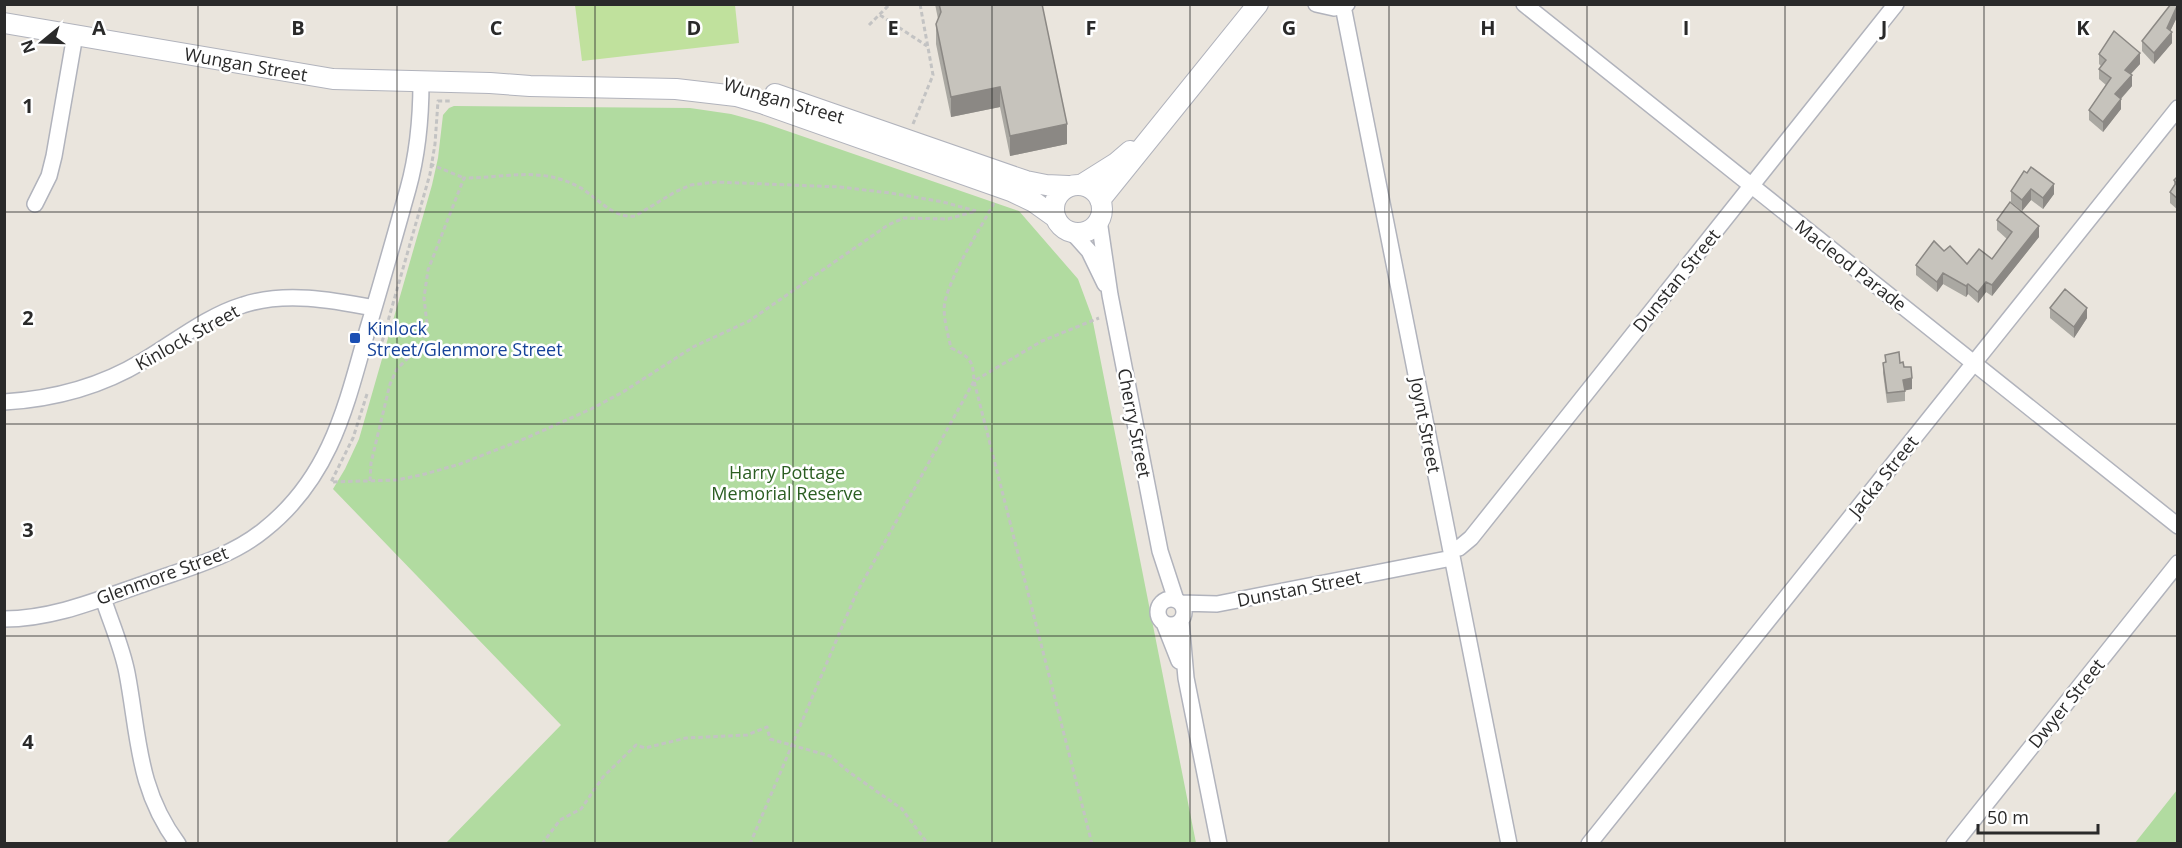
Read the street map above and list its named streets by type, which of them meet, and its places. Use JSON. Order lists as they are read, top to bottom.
{
  "streets": {
    "street": [
      "Wungan Street",
      "Macleod Parade",
      "Dunstan Street",
      "Kinlock Street",
      "Cherry Street",
      "Joynt Street",
      "Jacka Street",
      "Glenmore Street",
      "Dwyer Street"
    ]
  },
  "crossings": [
    ["Wungan Street", "Cherry Street"],
    ["Wungan Street", "Glenmore Street"],
    ["Macleod Parade", "Dunstan Street"],
    ["Macleod Parade", "Jacka Street"],
    ["Dunstan Street", "Cherry Street"],
    ["Dunstan Street", "Joynt Street"],
    ["Kinlock Street", "Glenmore Street"]
  ],
  "parks": ["Harry Pottage Memorial Reserve"],
  "places": {
    "transit": ["Kinlock Street/Glenmore Street"]
  },
  "scale_bar": "50 m",
  "north": "left",
  "grid": {
    "columns": [
      "A",
      "B",
      "C",
      "D",
      "E",
      "F",
      "G",
      "H",
      "I",
      "J",
      "K"
    ],
    "rows": [
      "1",
      "2",
      "3",
      "4"
    ]
  }
}
